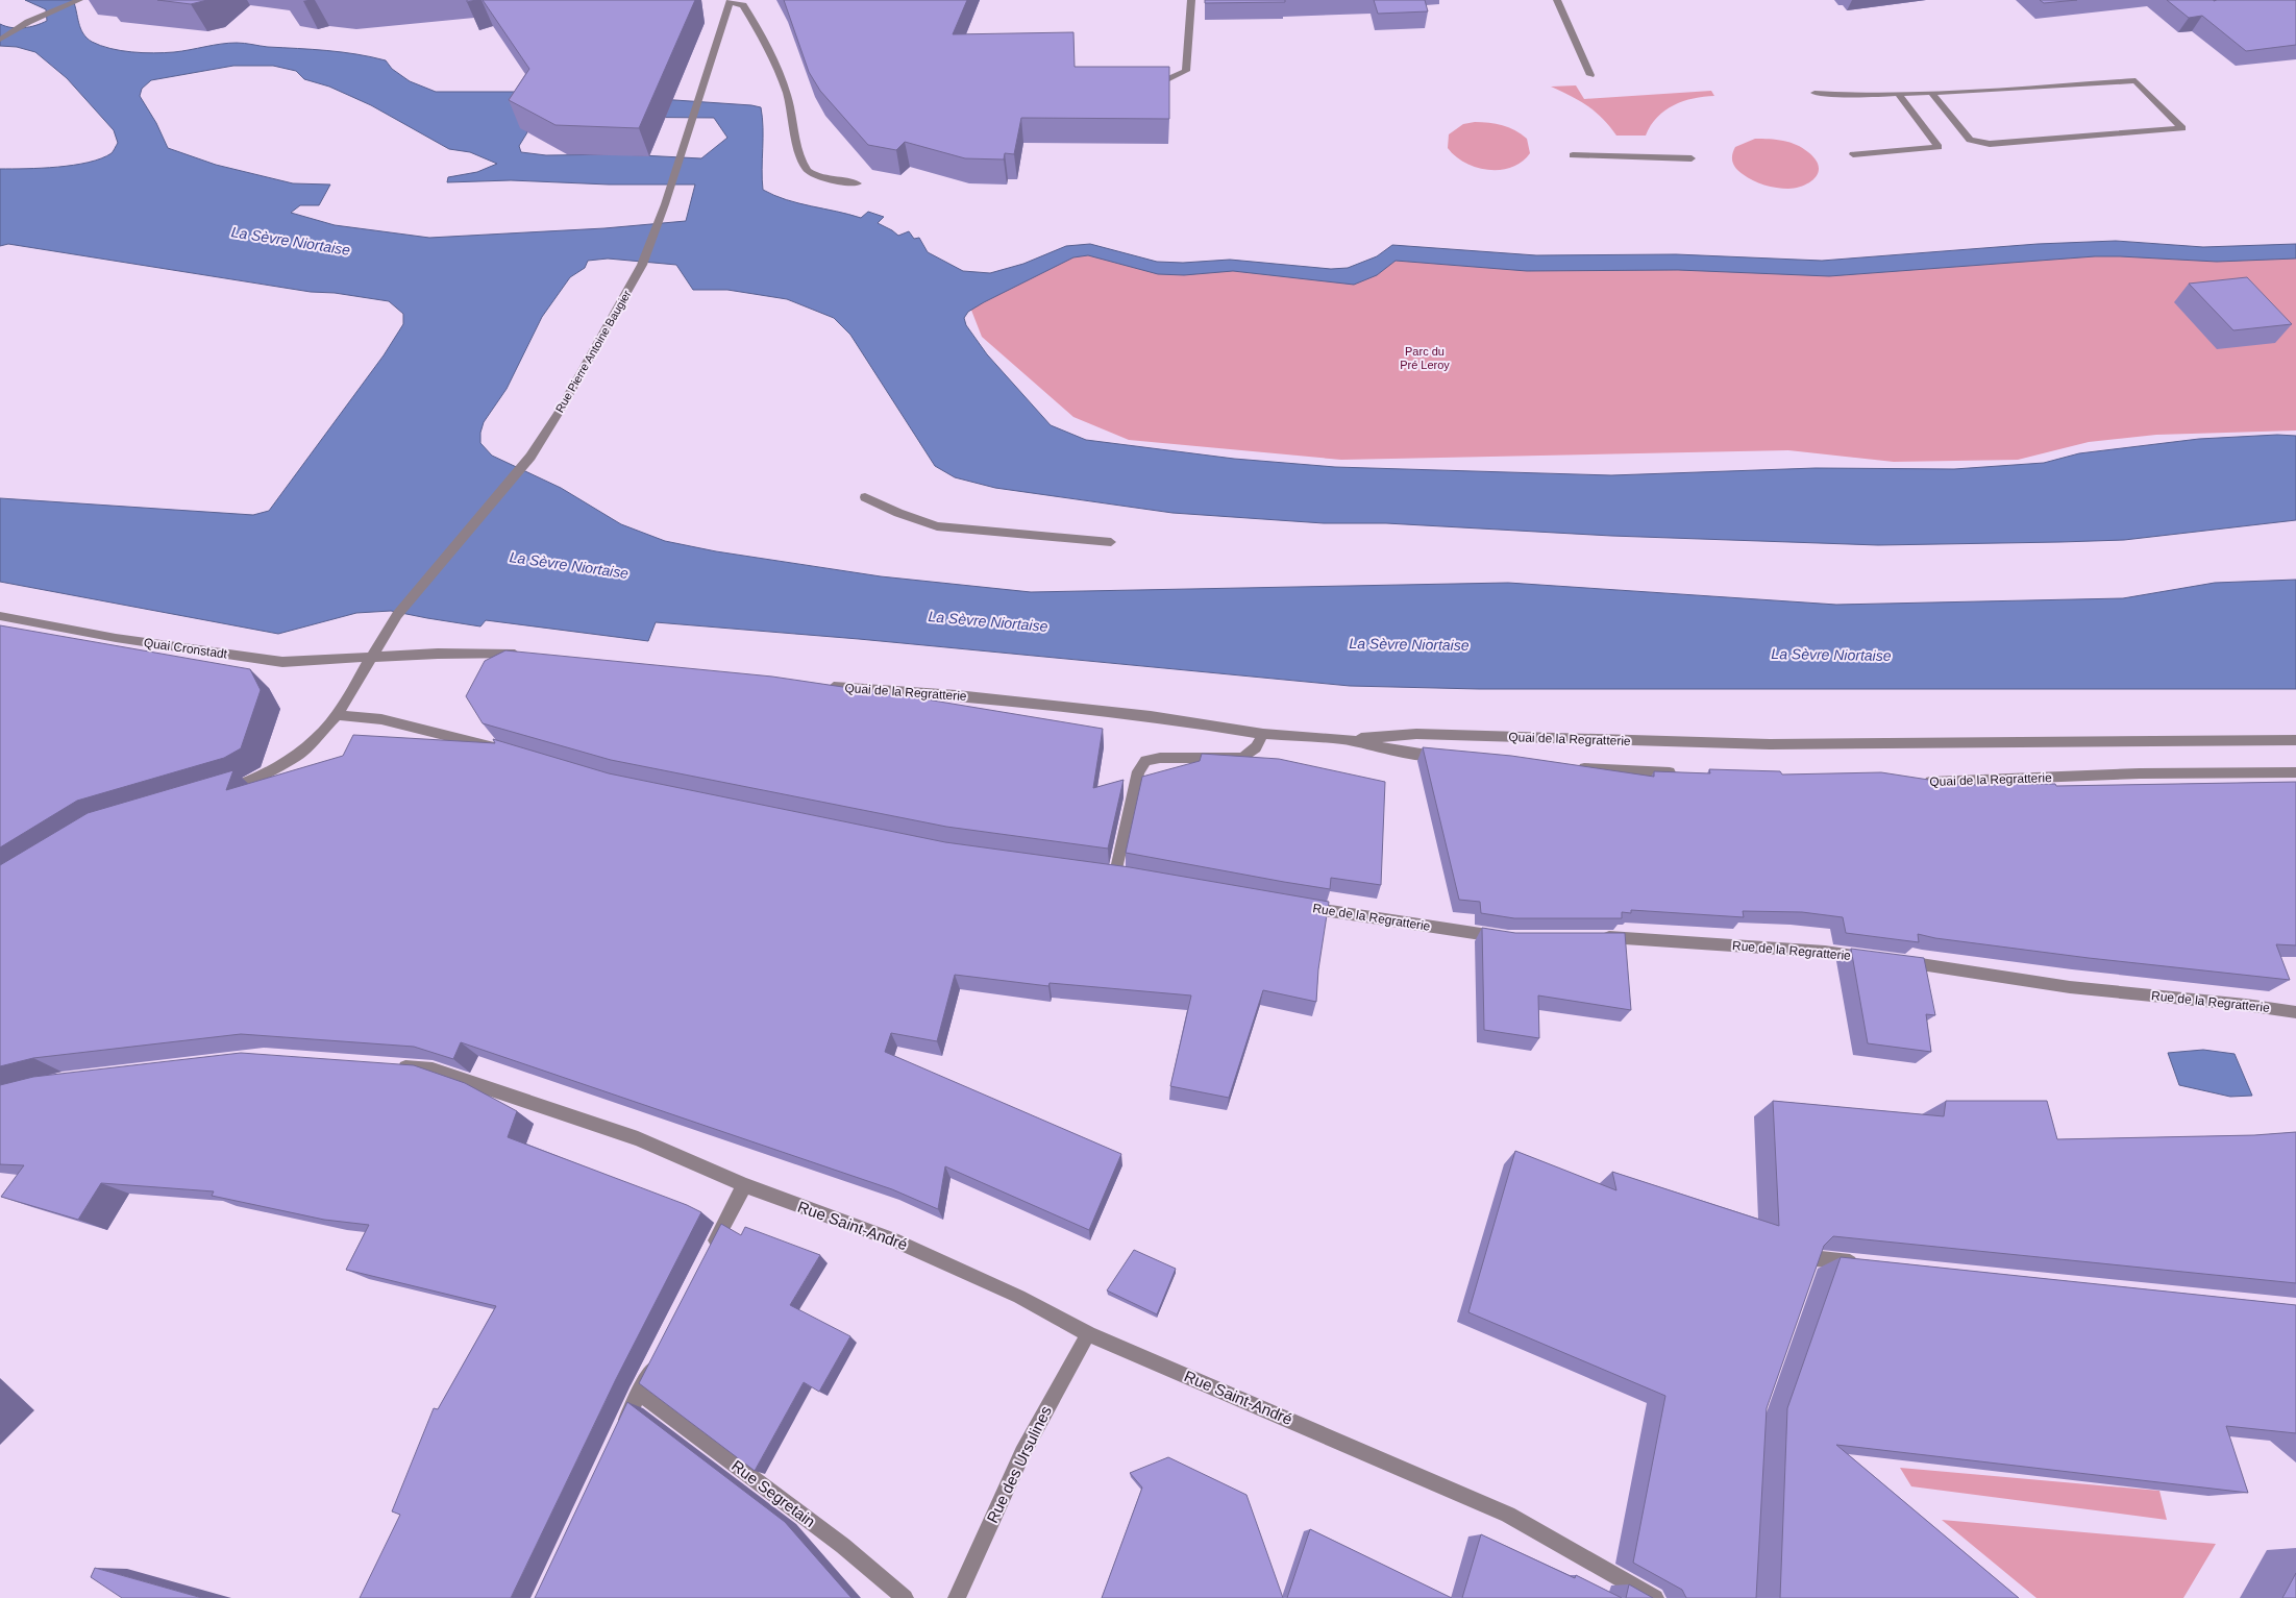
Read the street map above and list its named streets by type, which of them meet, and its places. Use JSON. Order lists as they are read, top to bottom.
{
  "streets": {
    "street": [
      "Rue Pierre Antoine Baugier",
      "Quai Cronstadt",
      "Quai de la Regratterie",
      "Rue de la Regratterie",
      "Rue Saint-André",
      "Rue des Ursulines",
      "Rue Segretain"
    ]
  },
  "crossings": [
    ["Rue Pierre Antoine Baugier", "Quai Cronstadt"],
    ["Rue Saint-André", "Rue des Ursulines"]
  ],
  "water": ["La Sèvre Niortaise"],
  "parks": ["Parc du Pré Leroy"]
}
